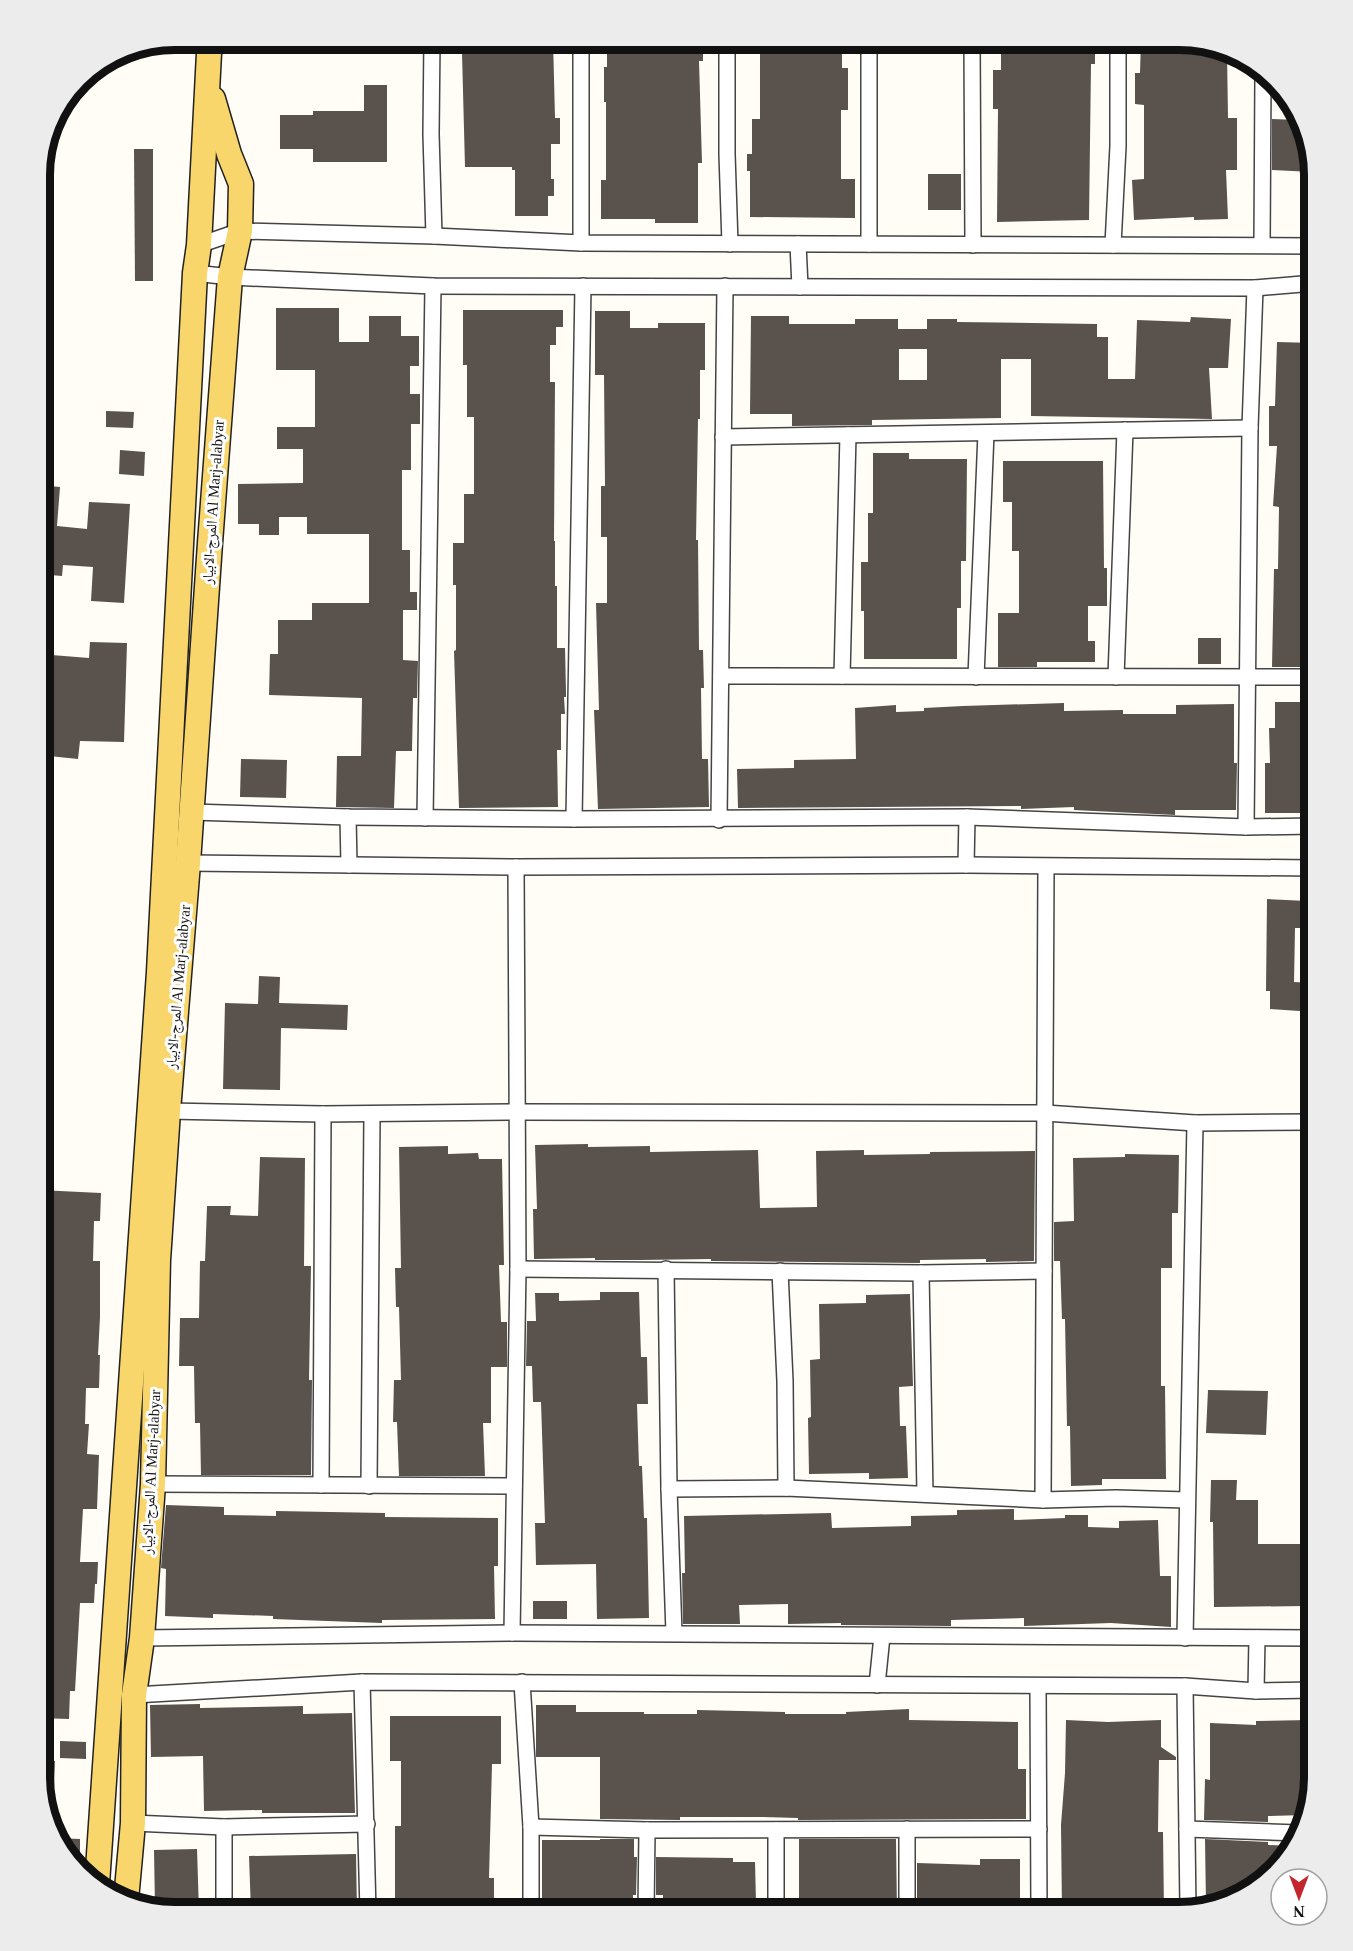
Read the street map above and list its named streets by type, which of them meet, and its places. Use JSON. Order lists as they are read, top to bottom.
{
  "streets": {
    "main road": ["المرج-الابيار Al Marj-alabyar"]
  },
  "north": "bottom"
}
